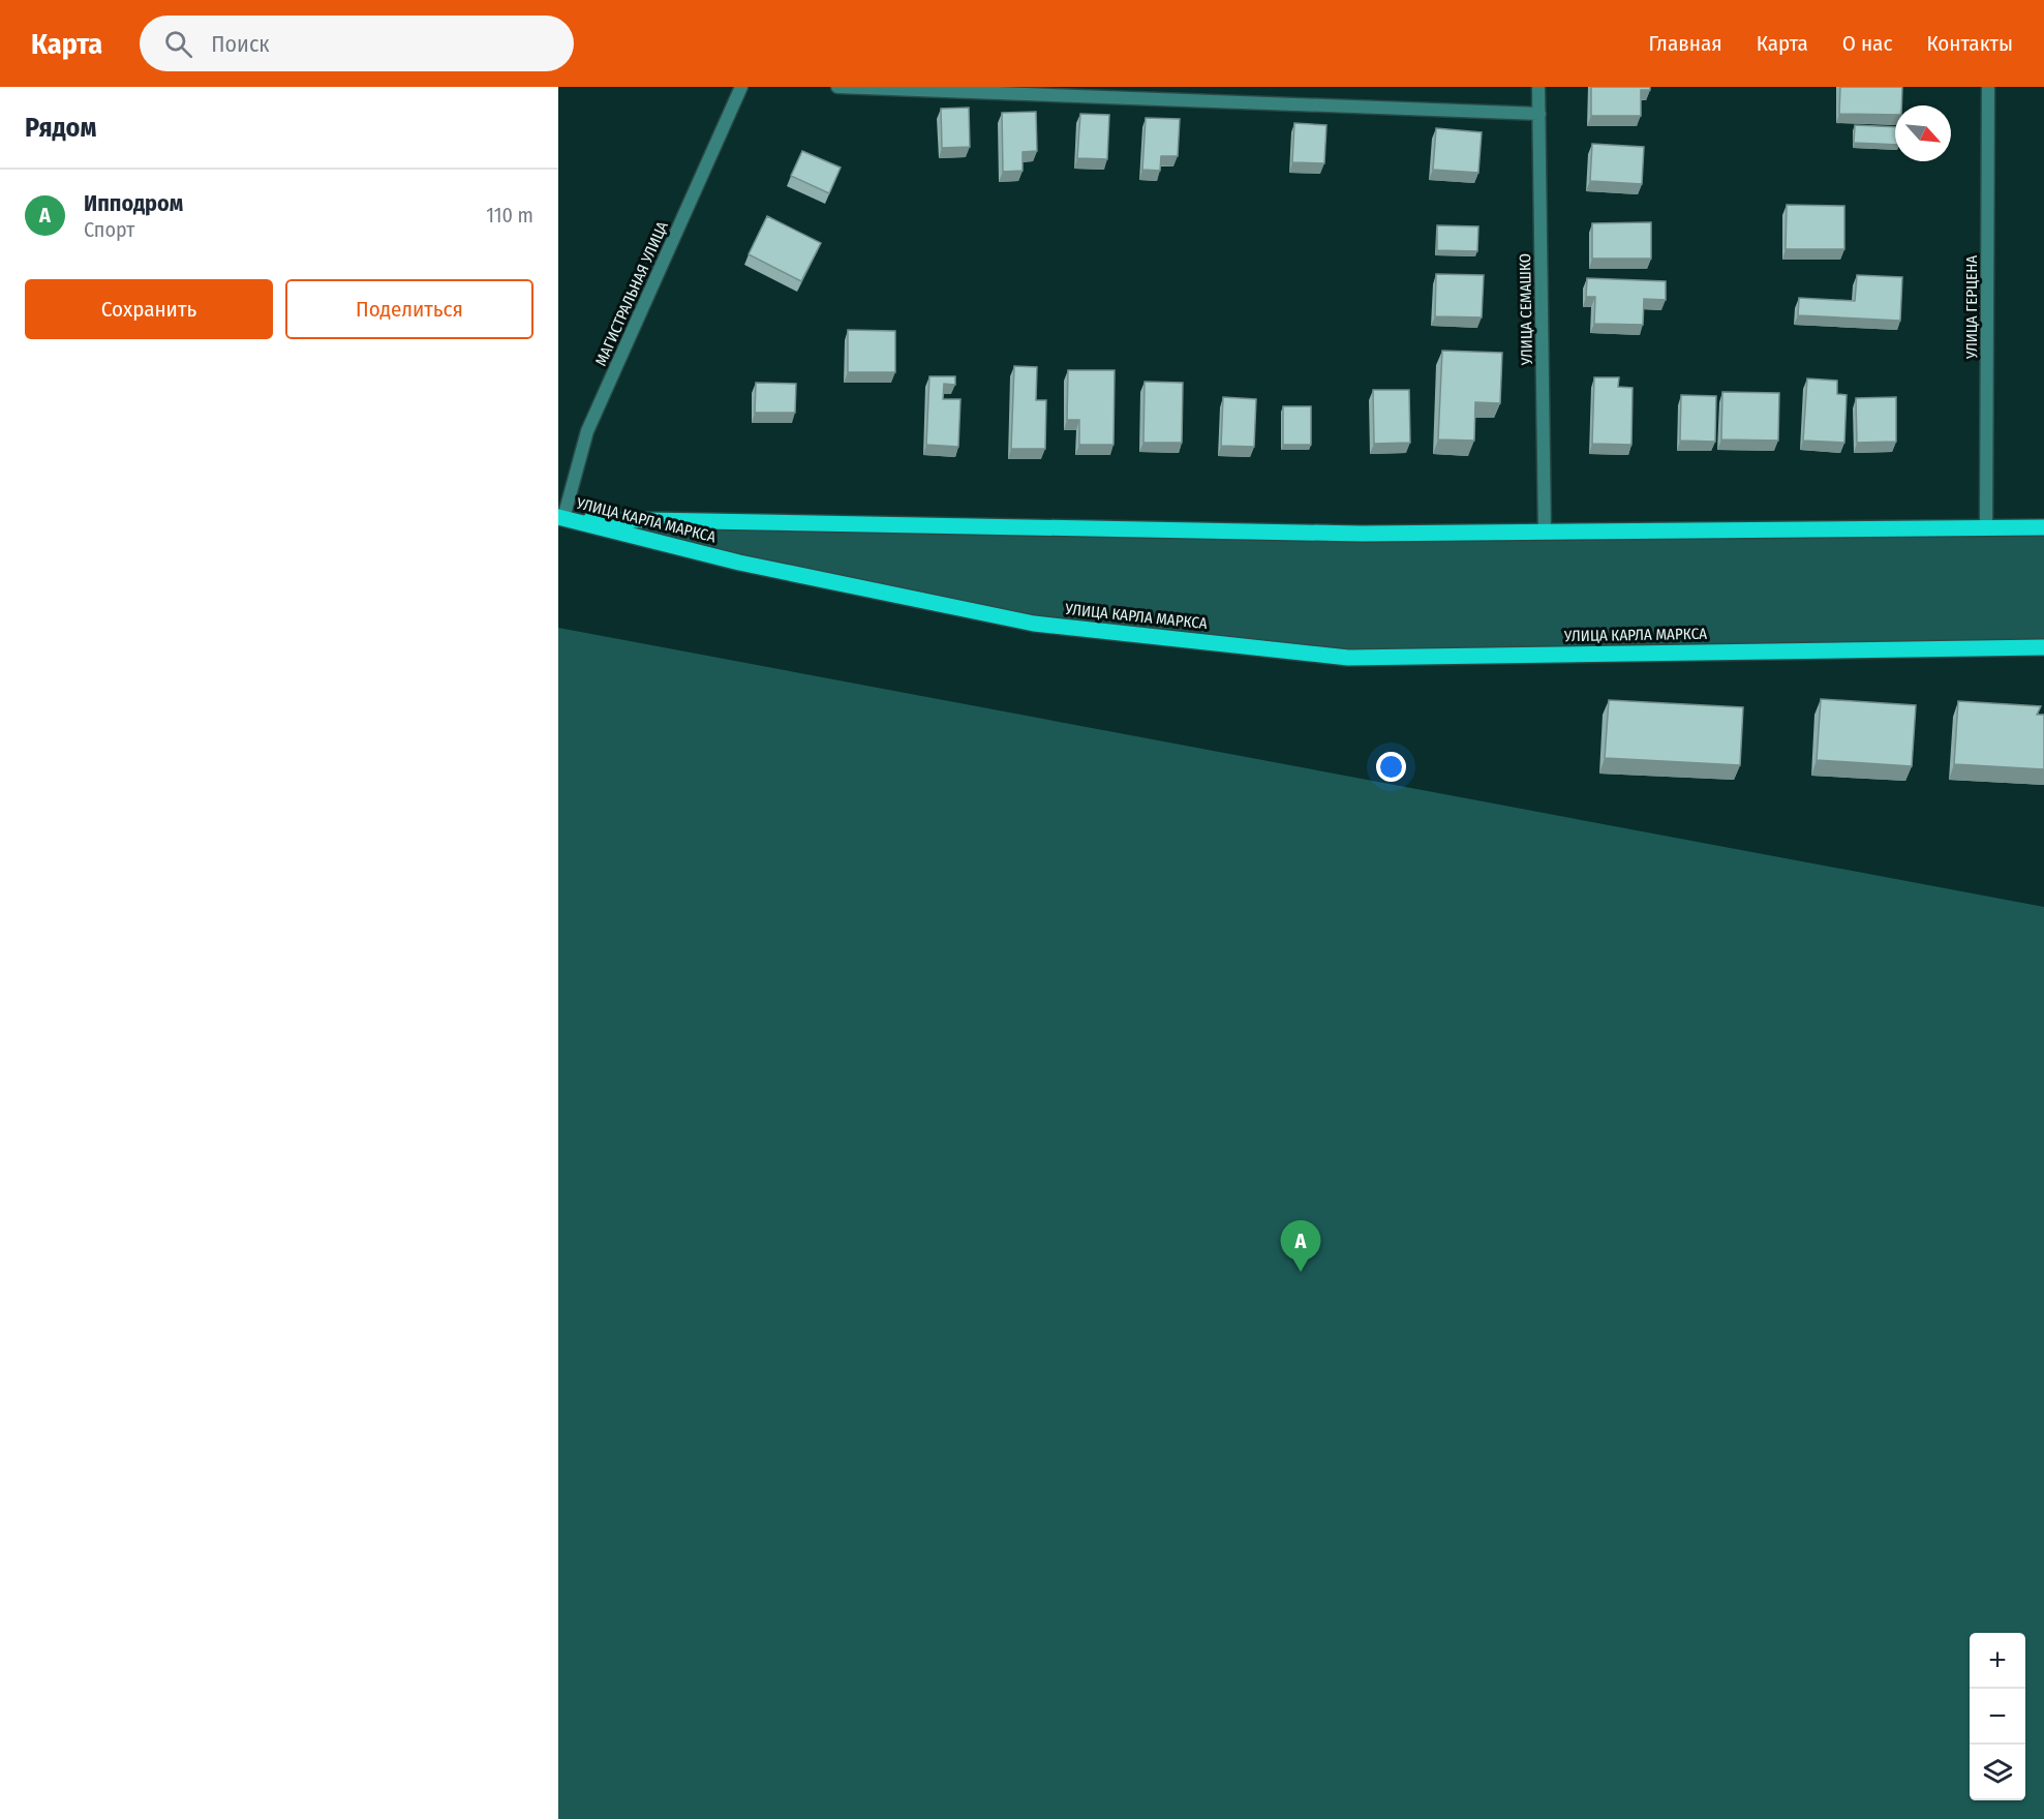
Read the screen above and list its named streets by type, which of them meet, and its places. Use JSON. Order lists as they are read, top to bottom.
{
  "streets": {
    "main road": ["УЛИЦА КАРЛА МАРКСА"],
    "street": ["МАГИСТРАЛЬНАЯ УЛИЦА", "УЛИЦА ГЕРЦЕНА", "УЛИЦА СЕМАШКО"]
  },
  "crossings": [
    ["МАГИСТРАЛЬНАЯ УЛИЦА", "УЛИЦА КАРЛА МАРКСА"],
    ["УЛИЦА ГЕРЦЕНА", "УЛИЦА КАРЛА МАРКСА"],
    ["УЛИЦА СЕМАШКО", "УЛИЦА КАРЛА МАРКСА"]
  ],
  "north": "bottom right",
  "page": {
    "header": "Карта",
    "search": "Поиск",
    "nav": [
      "Главная",
      "Карта",
      "О нас",
      "Контакты"
    ],
    "heading": "Рядом",
    "list": [
      {
        "mark": "A",
        "name": "Ипподром",
        "note": "Спорт",
        "value": "110 m"
      }
    ],
    "buttons": ["Сохранить", "Поделиться"],
    "pins": "A",
    "map_buttons": ["+", "−"]
  }
}
